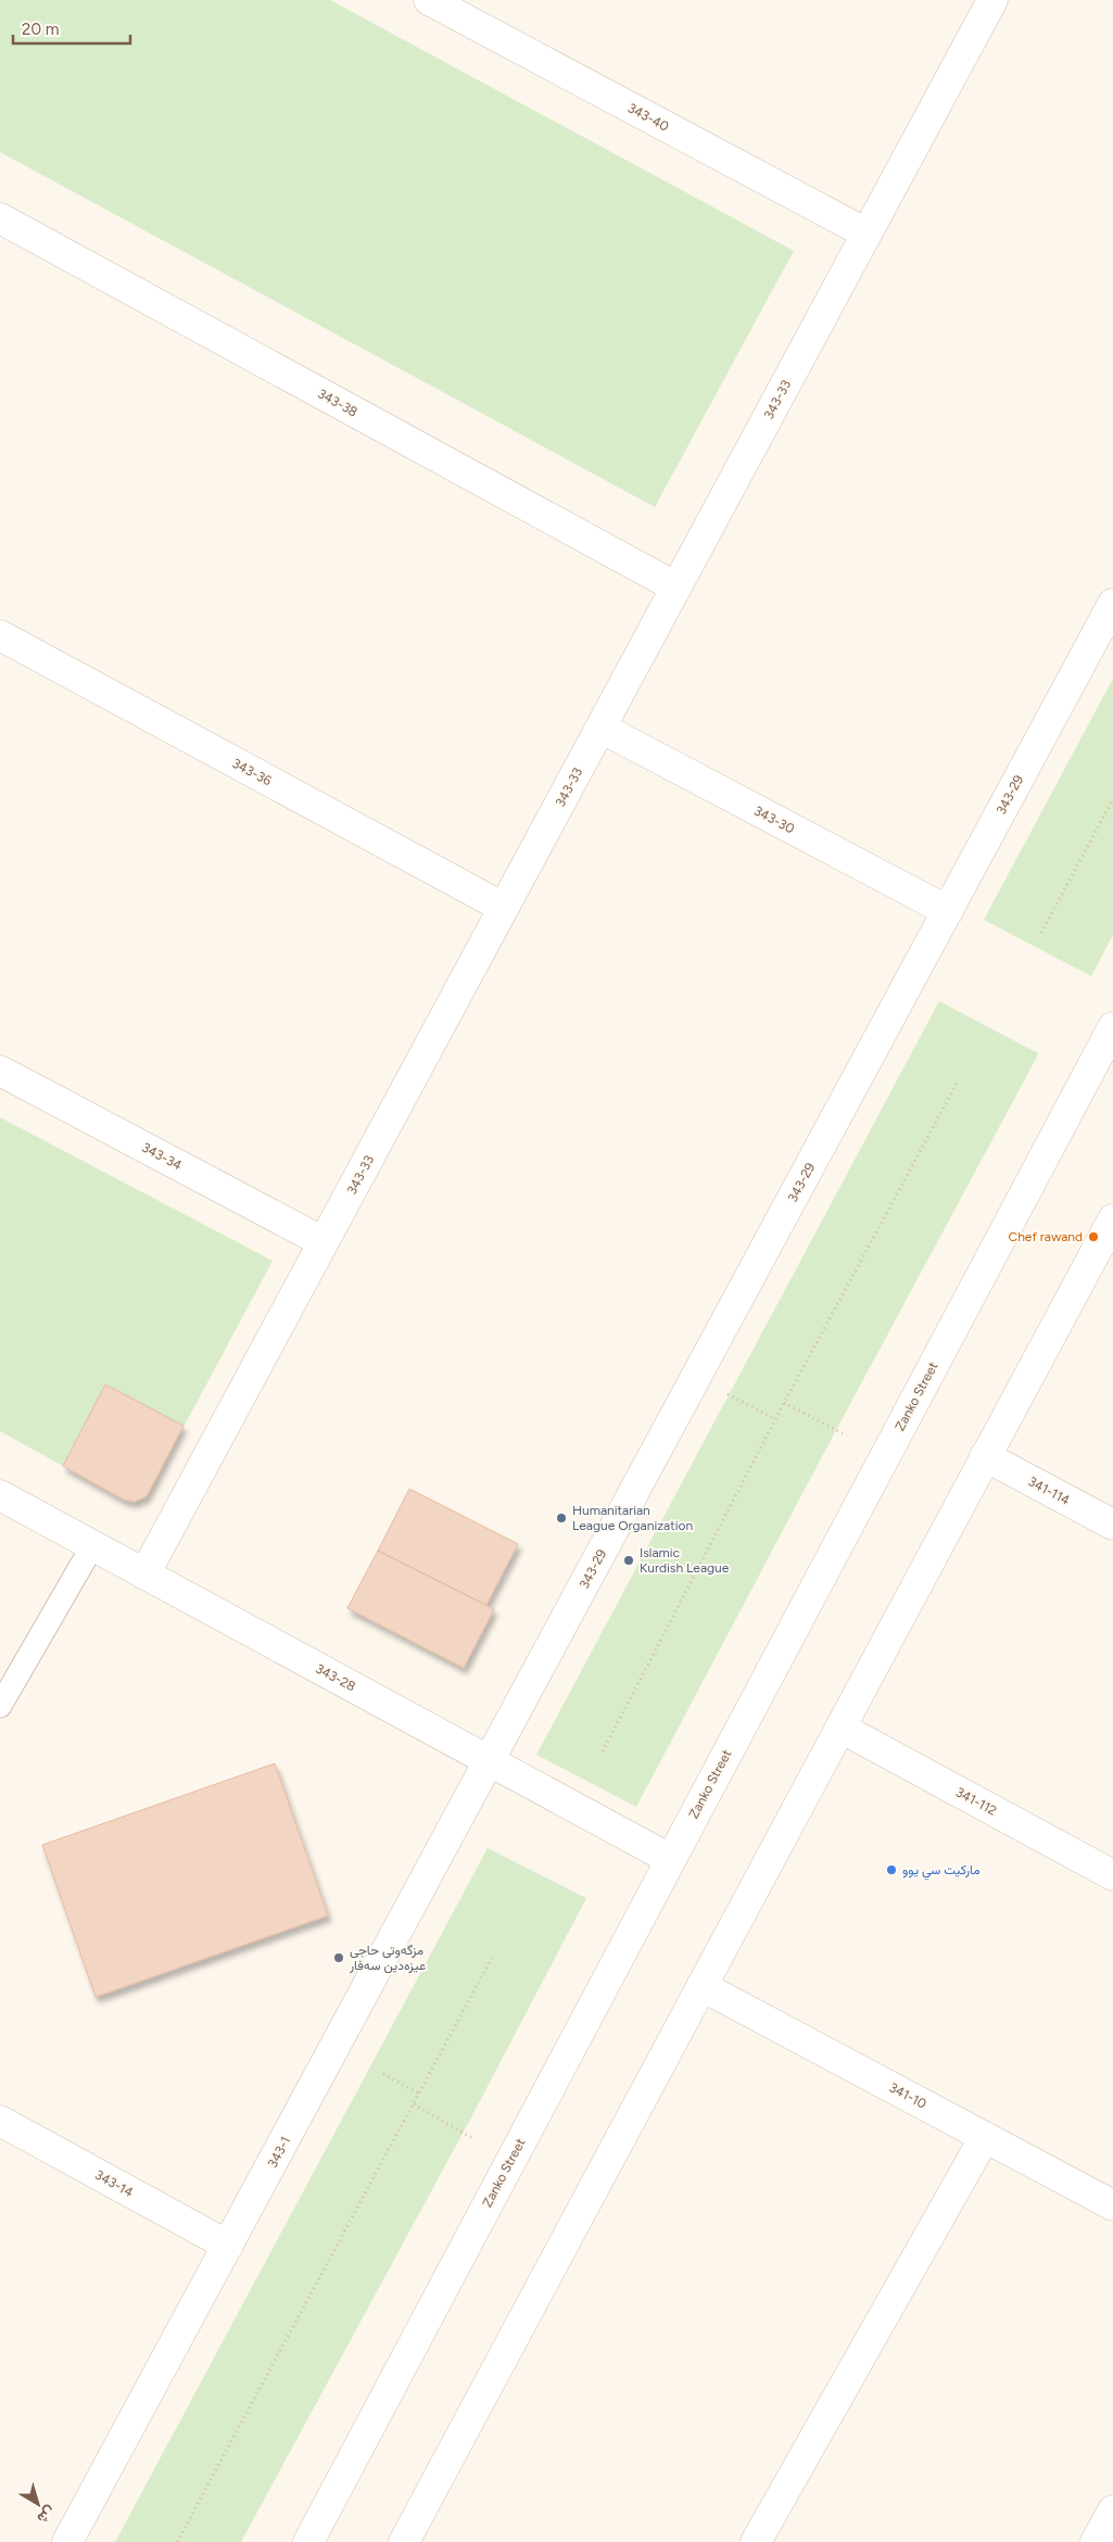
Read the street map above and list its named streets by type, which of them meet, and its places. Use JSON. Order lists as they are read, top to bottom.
{
  "streets": {
    "street": [
      "343-40",
      "343-33",
      "343-38",
      "343-36",
      "343-29",
      "343-30",
      "343-34",
      "Zanko Street",
      "341-114",
      "343-28",
      "341-112",
      "341-10",
      "343-1",
      "343-14"
    ]
  },
  "crossings": [
    ["343-40", "343-33"],
    ["343-33", "343-38"],
    ["343-33", "343-36"],
    ["343-33", "343-30"],
    ["343-33", "343-34"],
    ["343-33", "343-28"],
    ["343-29", "343-30"],
    ["343-29", "343-28"],
    ["343-29", "343-1"],
    ["Zanko Street", "343-28"],
    ["343-28", "343-1"],
    ["343-1", "343-14"]
  ],
  "places": [
    "Chef rawand",
    "Humanitarian League Organization",
    "Islamic Kurdish League",
    "ماركيت سي يوو",
    "مزگەوتی حاجی عیزەدین سەفار"
  ],
  "scale_bar": "20 m",
  "north": "bottom right"
}
